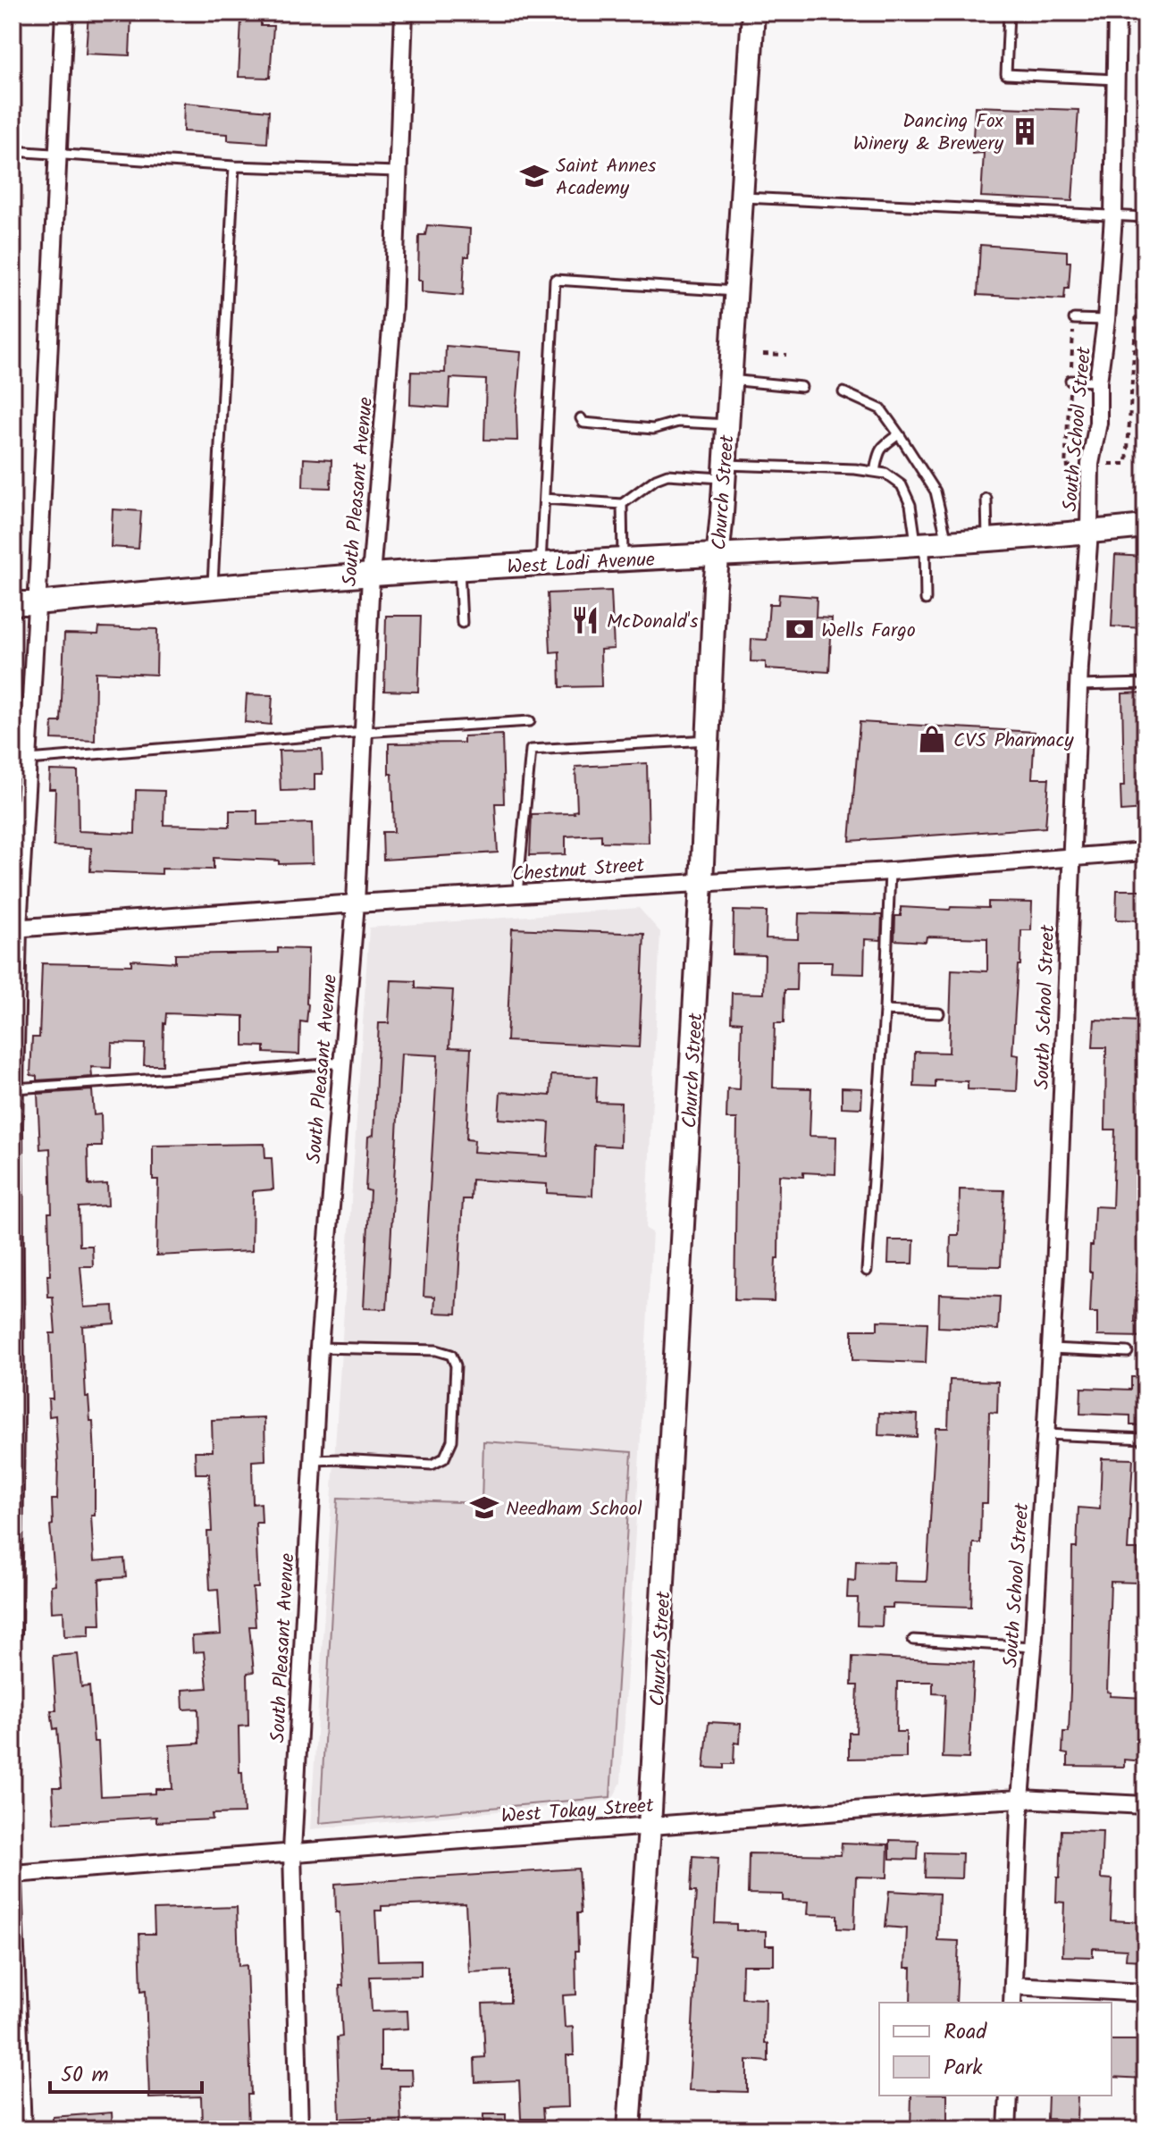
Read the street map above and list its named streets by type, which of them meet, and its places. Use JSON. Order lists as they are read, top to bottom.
{
  "streets": {
    "street": [
      "South School Street",
      "South Pleasant Avenue",
      "Church Street",
      "West Lodi Avenue",
      "Chestnut Street",
      "West Tokay Street"
    ]
  },
  "crossings": [
    ["South School Street", "West Lodi Avenue"],
    ["South School Street", "Chestnut Street"],
    ["South School Street", "West Tokay Street"],
    ["South Pleasant Avenue", "West Lodi Avenue"],
    ["South Pleasant Avenue", "Chestnut Street"],
    ["South Pleasant Avenue", "West Tokay Street"],
    ["Church Street", "West Lodi Avenue"],
    ["Church Street", "Chestnut Street"],
    ["Church Street", "West Tokay Street"]
  ],
  "places": {
    "building": ["Dancing Fox Winery & Brewery"],
    "school or university": ["Saint Annes Academy", "Needham School"],
    "restaurant": ["McDonald's"],
    "bank": ["Wells Fargo"],
    "shop": ["CVS Pharmacy"]
  },
  "legend": ["Road", "Park"],
  "scale_bar": "50 m"
}
